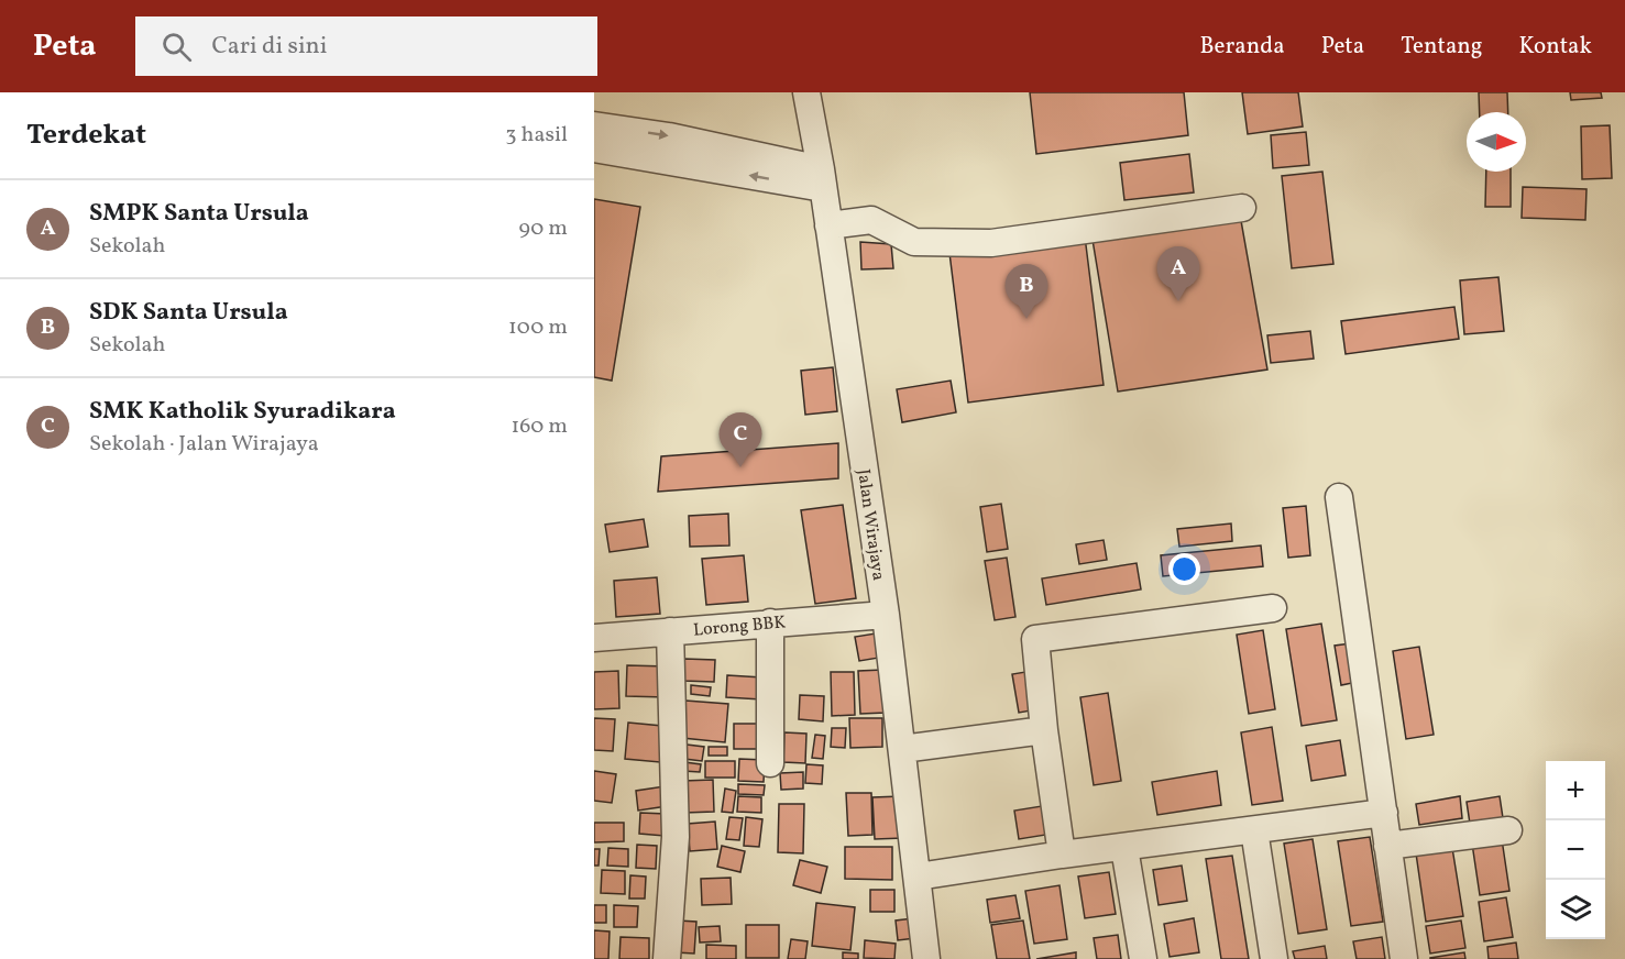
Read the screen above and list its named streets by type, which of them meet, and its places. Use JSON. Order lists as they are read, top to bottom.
{
  "streets": {
    "street": ["Jalan Wirajaya", "Lorong BBK"]
  },
  "crossings": [
    ["Jalan Wirajaya", "Lorong BBK"]
  ],
  "north": "right",
  "page": {
    "header": "Peta",
    "search": "Cari di sini",
    "nav": [
      "Beranda",
      "Peta",
      "Tentang",
      "Kontak"
    ],
    "heading": ["Terdekat", "3 hasil"],
    "list": [
      {
        "mark": "A",
        "name": "SMPK Santa Ursula",
        "note": "Sekolah",
        "value": "90 m"
      },
      {
        "mark": "B",
        "name": "SDK Santa Ursula",
        "note": "Sekolah",
        "value": "100 m"
      },
      {
        "mark": "C",
        "name": "SMK Katholik Syuradikara",
        "note": "Sekolah · Jalan Wirajaya",
        "value": "160 m"
      }
    ],
    "pins": ["A", "B", "C"],
    "map_buttons": ["+", "−"]
  }
}
